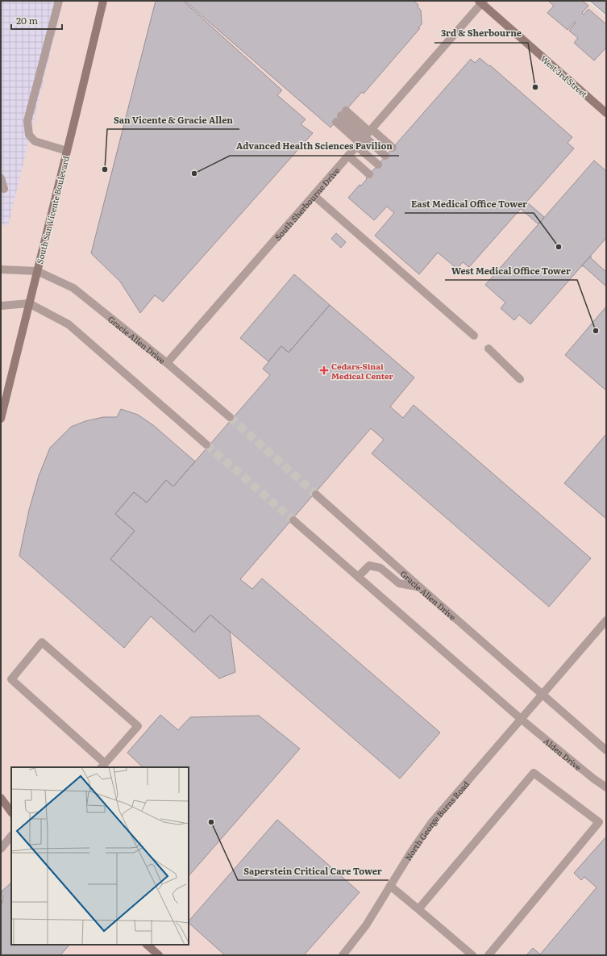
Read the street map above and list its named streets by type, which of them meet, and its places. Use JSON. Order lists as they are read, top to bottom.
{
  "streets": {
    "main road": ["West 3rd Street", "South San Vicente Boulevard"],
    "street": [
      "South Sherbourne Drive",
      "Gracie Allen Drive",
      "Alden Drive",
      "North George Burns Road"
    ]
  },
  "crossings": [
    ["West 3rd Street", "South Sherbourne Drive"],
    ["South Sherbourne Drive", "Gracie Allen Drive"],
    ["South San Vicente Boulevard", "Gracie Allen Drive"],
    ["Gracie Allen Drive", "North George Burns Road"],
    ["Alden Drive", "North George Burns Road"]
  ],
  "places": {
    "other": [
      "3rd & Sherbourne",
      "San Vicente & Gracie Allen",
      "Advanced Health Sciences Pavilion",
      "East Medical Office Tower",
      "West Medical Office Tower",
      "Saperstein Critical Care Tower"
    ],
    "health": ["Cedars-Sinai Medical Center"]
  },
  "scale_bar": "20 m"
}
